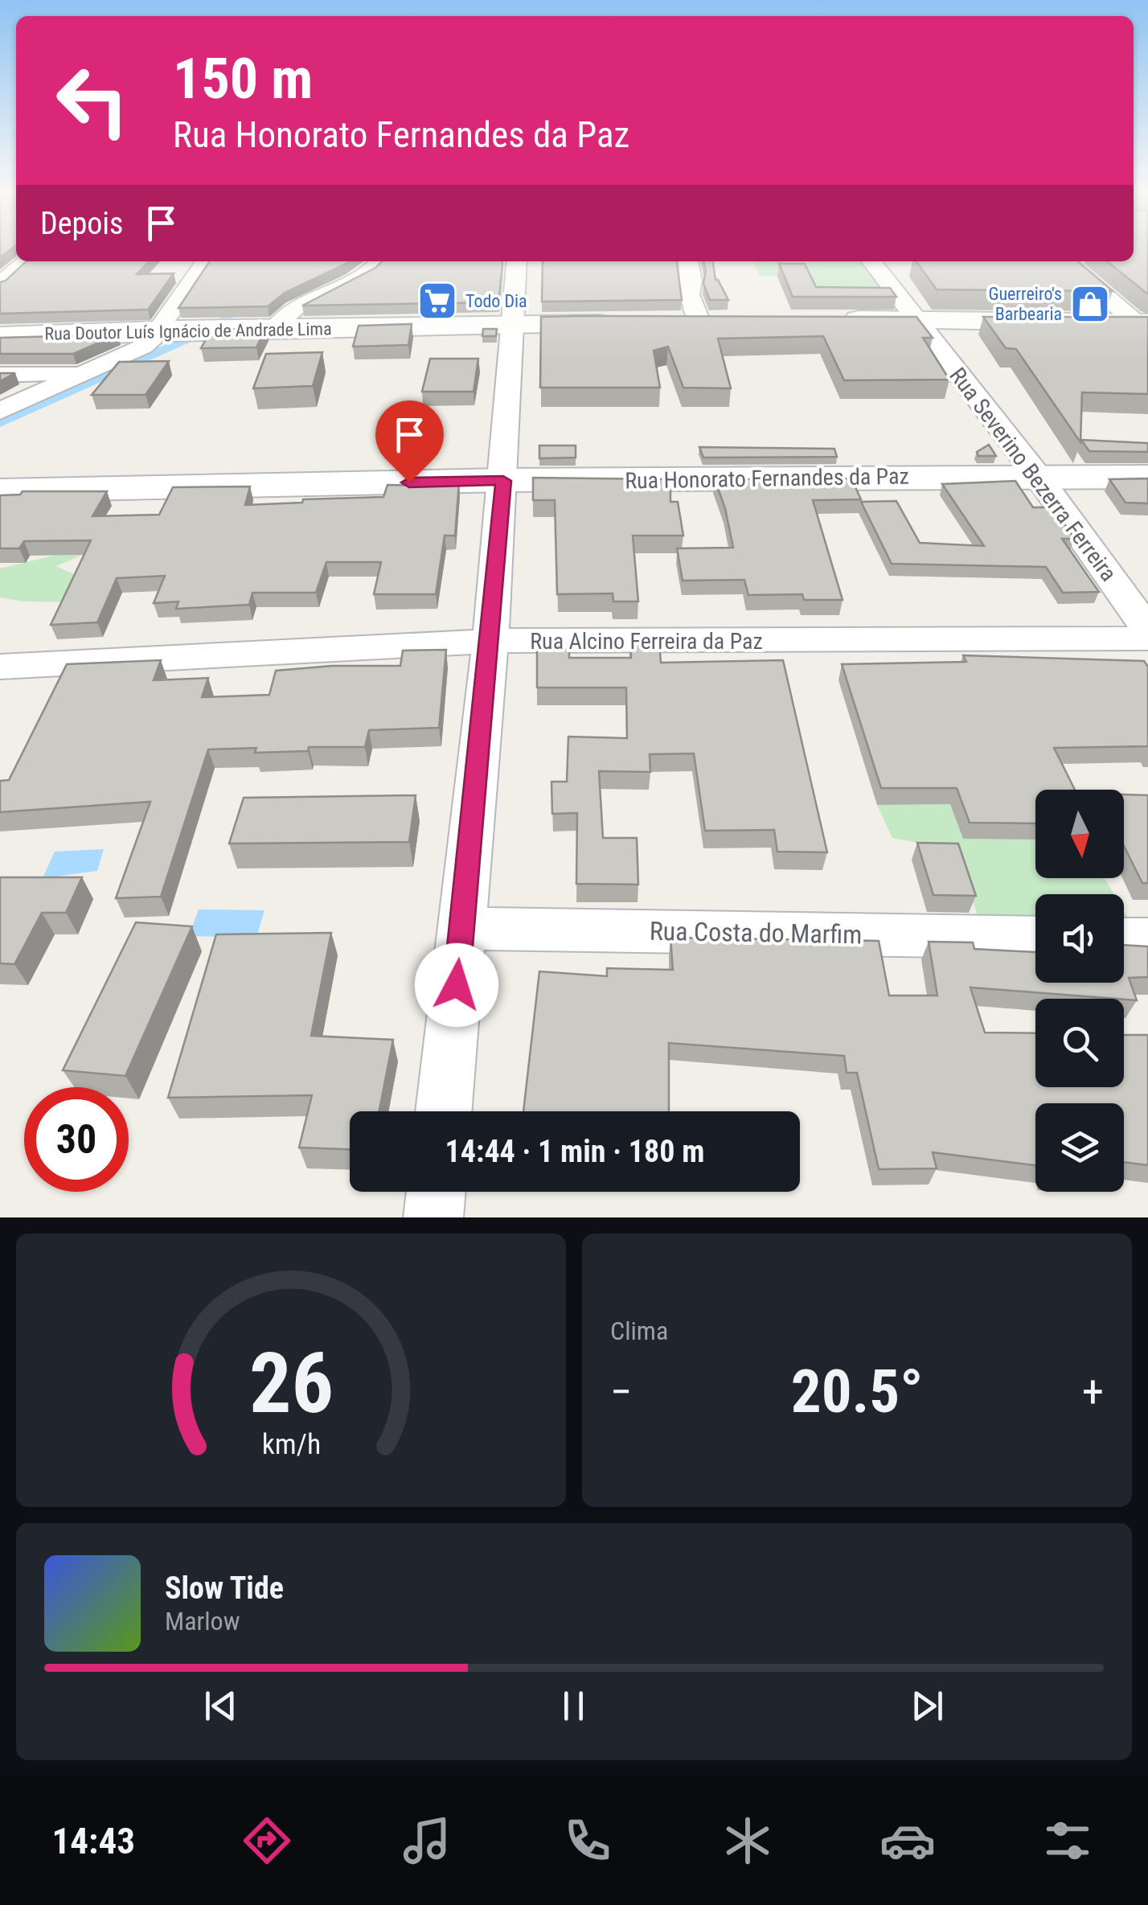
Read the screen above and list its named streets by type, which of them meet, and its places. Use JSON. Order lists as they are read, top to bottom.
{
  "streets": {
    "main road": ["Rua Doutor Luís Ignácio de Andrade Lima", "Rua Honorato Fernandes da Paz"],
    "street": ["Rua Severino Bezerra Ferreira", "Rua Alcino Ferreira da Paz", "Rua Costa do Marfim"]
  },
  "crossings": [
    ["Rua Severino Bezerra Ferreira", "Rua Honorato Fernandes da Paz"]
  ],
  "places": {
    "supermarket": ["Todo Dia"],
    "shop": ["Guerreiro's Barbearia"]
  },
  "north": "bottom",
  "page": {
    "turn": ["150 m", "Rua Honorato Fernandes da Paz"],
    "then": "Depois",
    "limit": "30",
    "trip": "14:44 · 1 min · 180 m",
    "tile": "Clima",
    "heat": ["−", "20.5°", "+"],
    "song": ["Slow Tide", "Marlow"],
    "tabs": "14:43",
    "gauge": ["26", "km/h"]
  }
}
